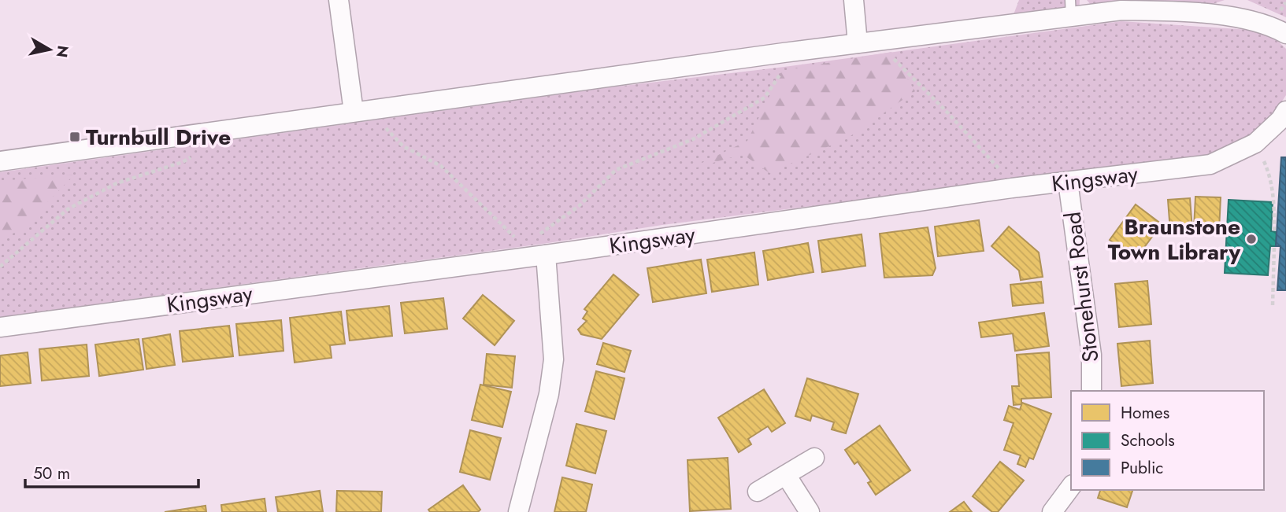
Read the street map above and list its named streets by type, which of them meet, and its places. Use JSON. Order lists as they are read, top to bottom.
{
  "streets": {
    "street": ["Kingsway", "Stonehurst Road"]
  },
  "crossings": [
    ["Kingsway", "Stonehurst Road"]
  ],
  "places": {
    "transit": ["Turnbull Drive"],
    "other": ["Braunstone Town Library"]
  },
  "legend": ["Homes", "Schools", "Public"],
  "scale_bar": "50 m",
  "north": "right"
}
